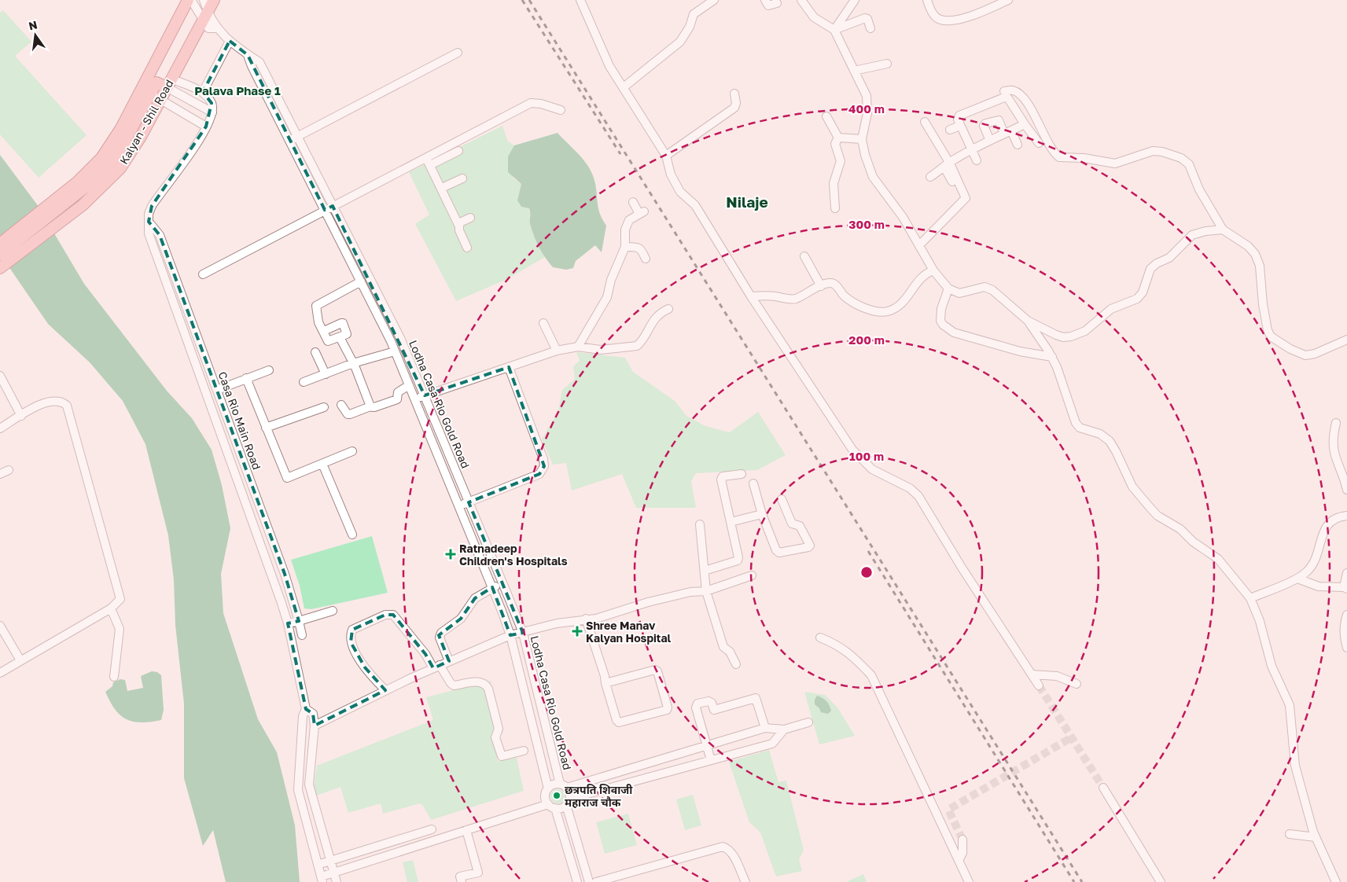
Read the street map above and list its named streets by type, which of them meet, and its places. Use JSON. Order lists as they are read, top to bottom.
{
  "streets": {
    "main road": ["Kalyan - Shil Road"],
    "street": ["Lodha Casa Rio Gold Road", "Casa Rio Main Road"]
  },
  "crossings": [
    ["Kalyan - Shil Road", "Lodha Casa Rio Gold Road"]
  ],
  "districts": ["Palava Phase 1", "Nilaje"],
  "places": {
    "health": ["Ratnadeep Children's Hospitals", "Shree Manav Kalyan Hospital"],
    "other": ["छत्रपति शिवाजी महाराज चौक"]
  },
  "north": "top",
  "rings": [
    "400 m",
    "300 m",
    "200 m",
    "100 m"
  ]
}
